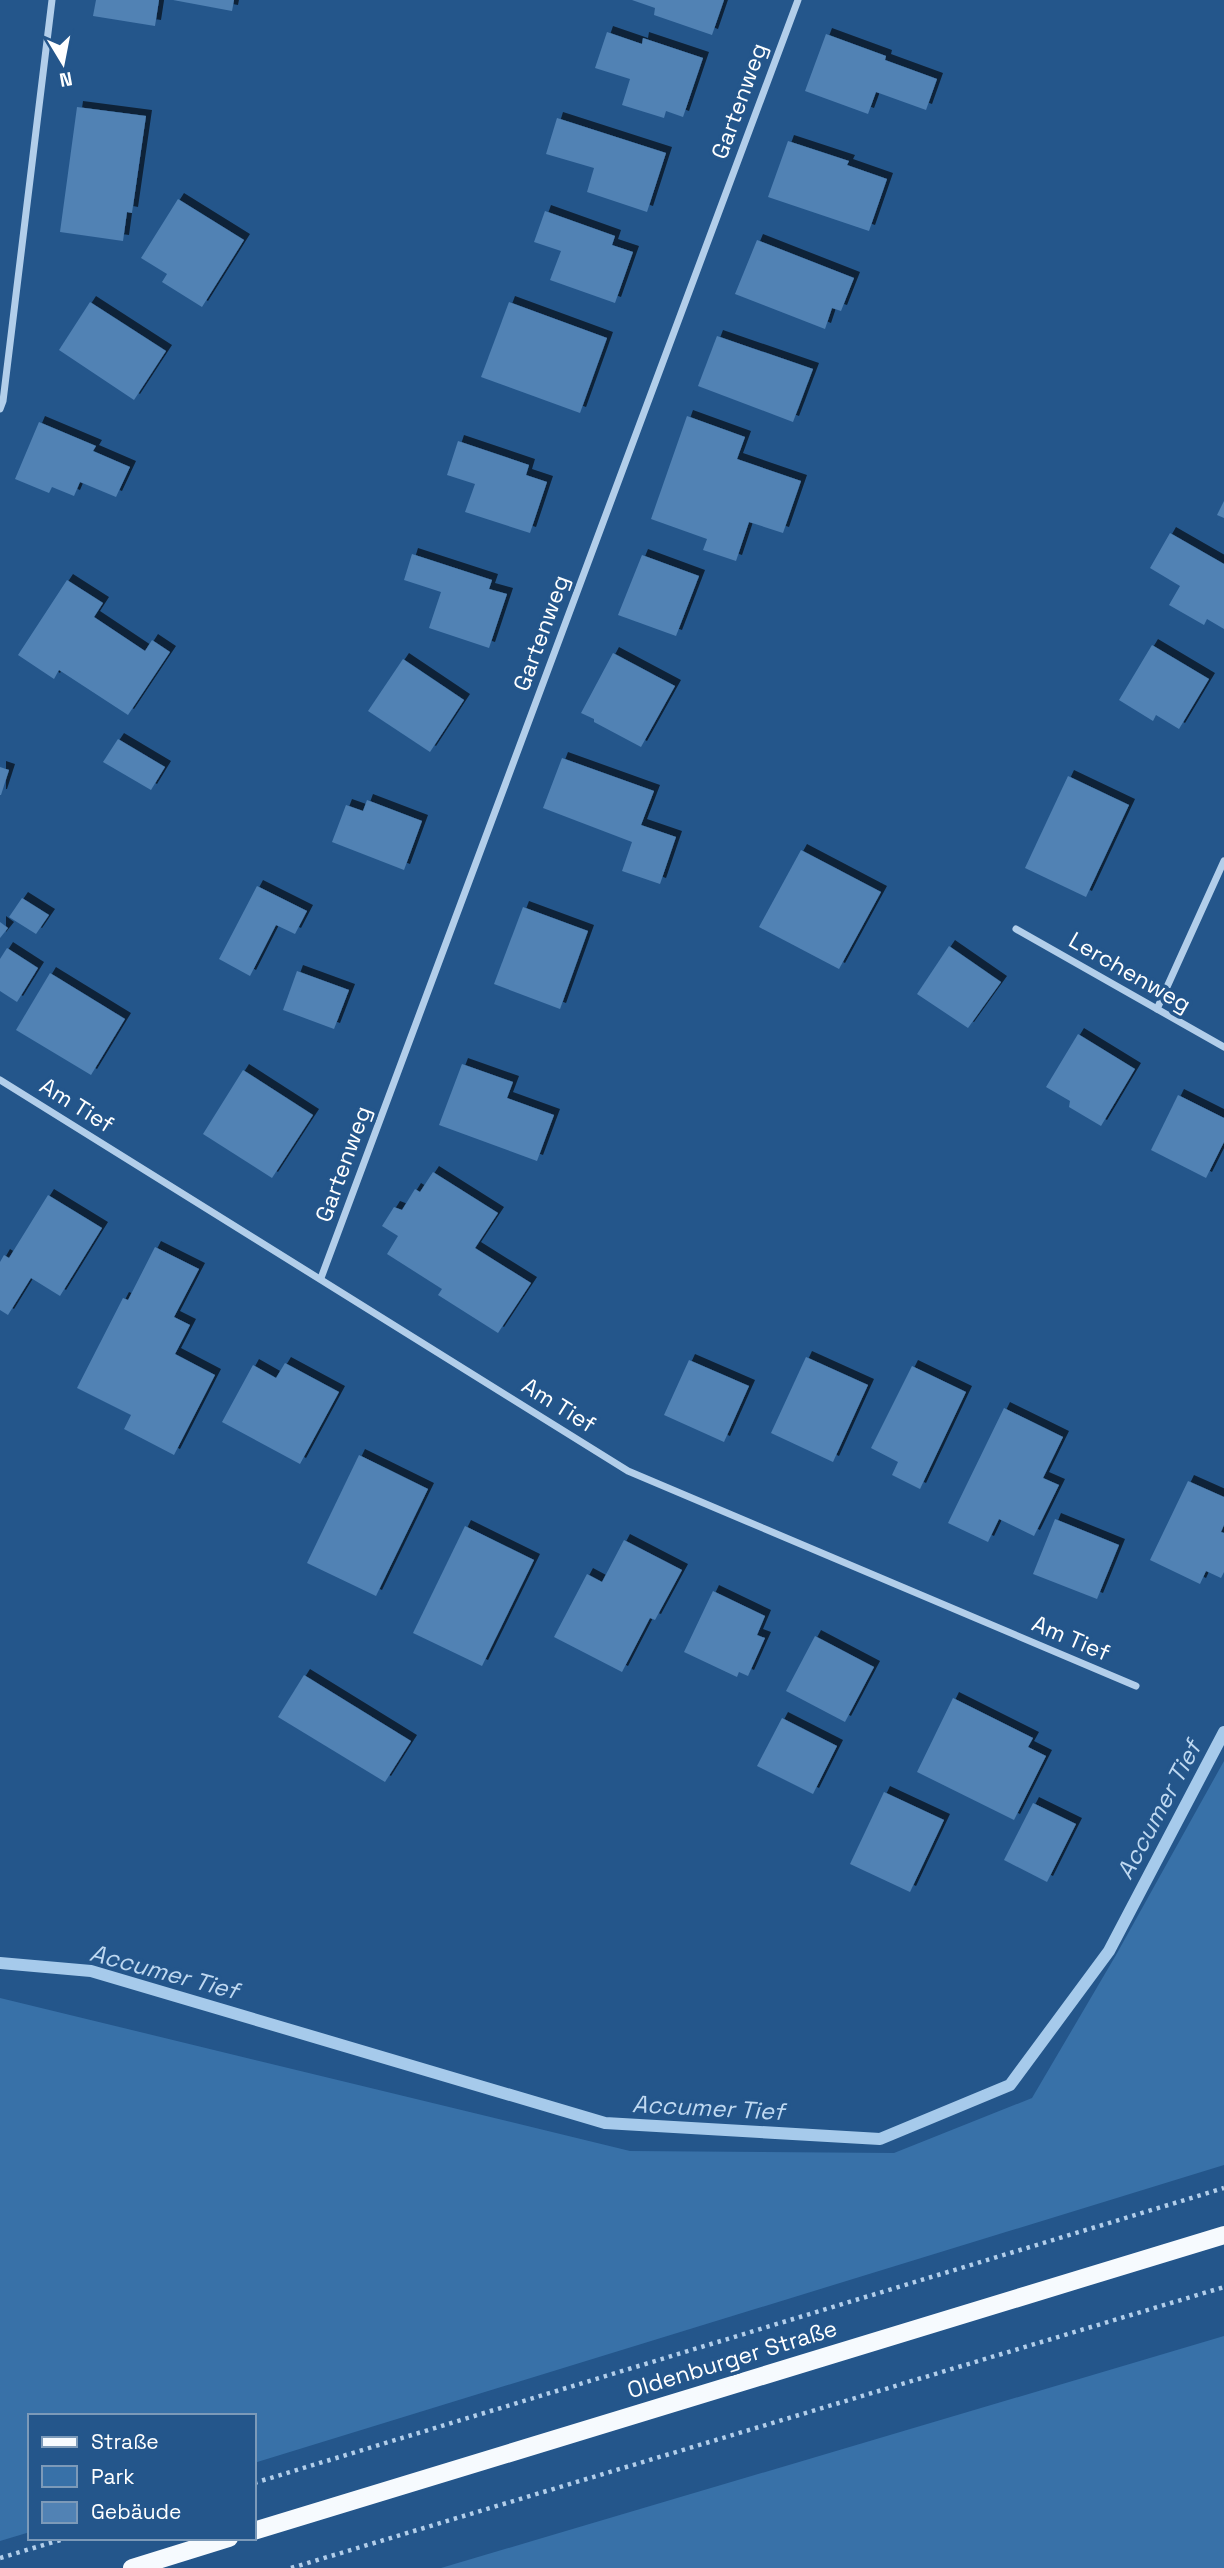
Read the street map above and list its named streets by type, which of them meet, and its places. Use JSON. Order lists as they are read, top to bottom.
{
  "streets": {
    "main road": ["Oldenburger Straße"],
    "street": ["Gartenweg", "Lerchenweg", "Am Tief"]
  },
  "crossings": [
    ["Gartenweg", "Am Tief"]
  ],
  "water": ["Accumer Tief"],
  "legend": ["Straße", "Park", "Gebäude"],
  "north": "bottom"
}
